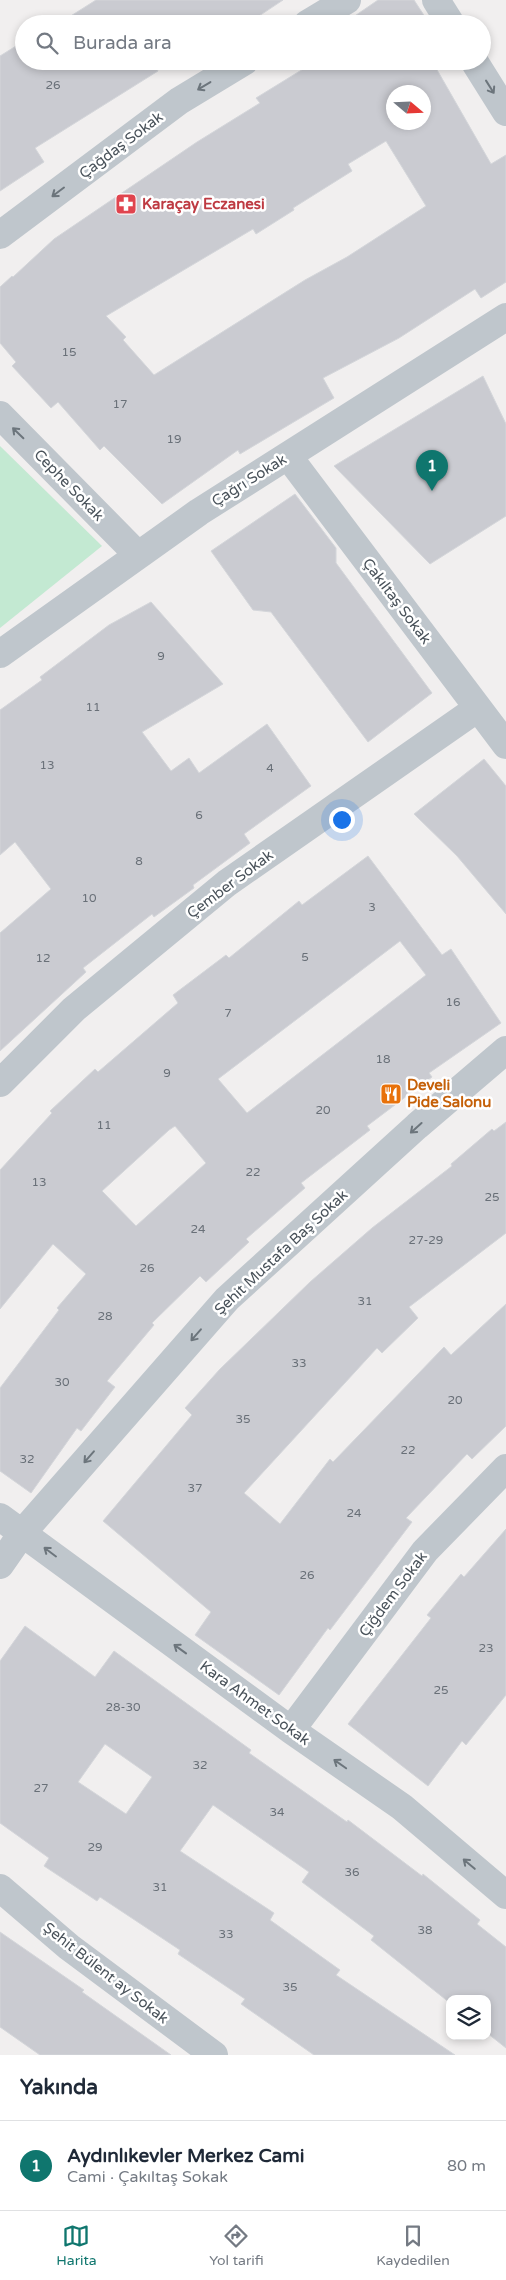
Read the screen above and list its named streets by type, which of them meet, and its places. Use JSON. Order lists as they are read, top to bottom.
{
  "streets": {
    "street": [
      "Çağdaş Sokak",
      "Çağrı Sokak",
      "Cephe Sokak",
      "Çakıltaş Sokak",
      "Çember Sokak",
      "Şehit Mustafa Baş Sokak",
      "Çiğdem Sokak",
      "Kara Ahmet Sokak",
      "Şehit Bülent ay Sokak"
    ]
  },
  "crossings": [
    ["Çağrı Sokak", "Cephe Sokak"],
    ["Çağrı Sokak", "Çakıltaş Sokak"],
    ["Çakıltaş Sokak", "Çember Sokak"],
    ["Şehit Mustafa Baş Sokak", "Kara Ahmet Sokak"],
    ["Çiğdem Sokak", "Kara Ahmet Sokak"]
  ],
  "one_way": [
    "Çağdaş Sokak",
    "Cephe Sokak",
    "Şehit Mustafa Baş Sokak",
    "Kara Ahmet Sokak"
  ],
  "places": {
    "pharmacy": ["Karaçay Eczanesi"],
    "restaurant": ["Develi Pide Salonu"]
  },
  "house_numbers": [
    "26",
    "15",
    "17",
    "19",
    "9",
    "11",
    "13",
    "4",
    "6",
    "8",
    "10",
    "3",
    "5",
    "12",
    "16",
    "7",
    "18",
    "9",
    "20",
    "11",
    "22",
    "13",
    "25",
    "24",
    "27-29",
    "26",
    "31",
    "28",
    "33",
    "30",
    "20",
    "35",
    "22",
    "32",
    "37",
    "24",
    "26",
    "23",
    "25",
    "28-30",
    "32",
    "27",
    "34",
    "29",
    "36",
    "31",
    "38",
    "33",
    "35"
  ],
  "north": "right",
  "page": {
    "search": "Burada ara",
    "pins": "1",
    "heading": "Yakında",
    "list": [
      {
        "mark": "1",
        "name": "Aydınlıkevler Merkez Cami",
        "note": "Cami · Çakıltaş Sokak",
        "value": "80 m"
      }
    ],
    "nav": ["Harita", "Yol tarifi", "Kaydedilen"]
  }
}
